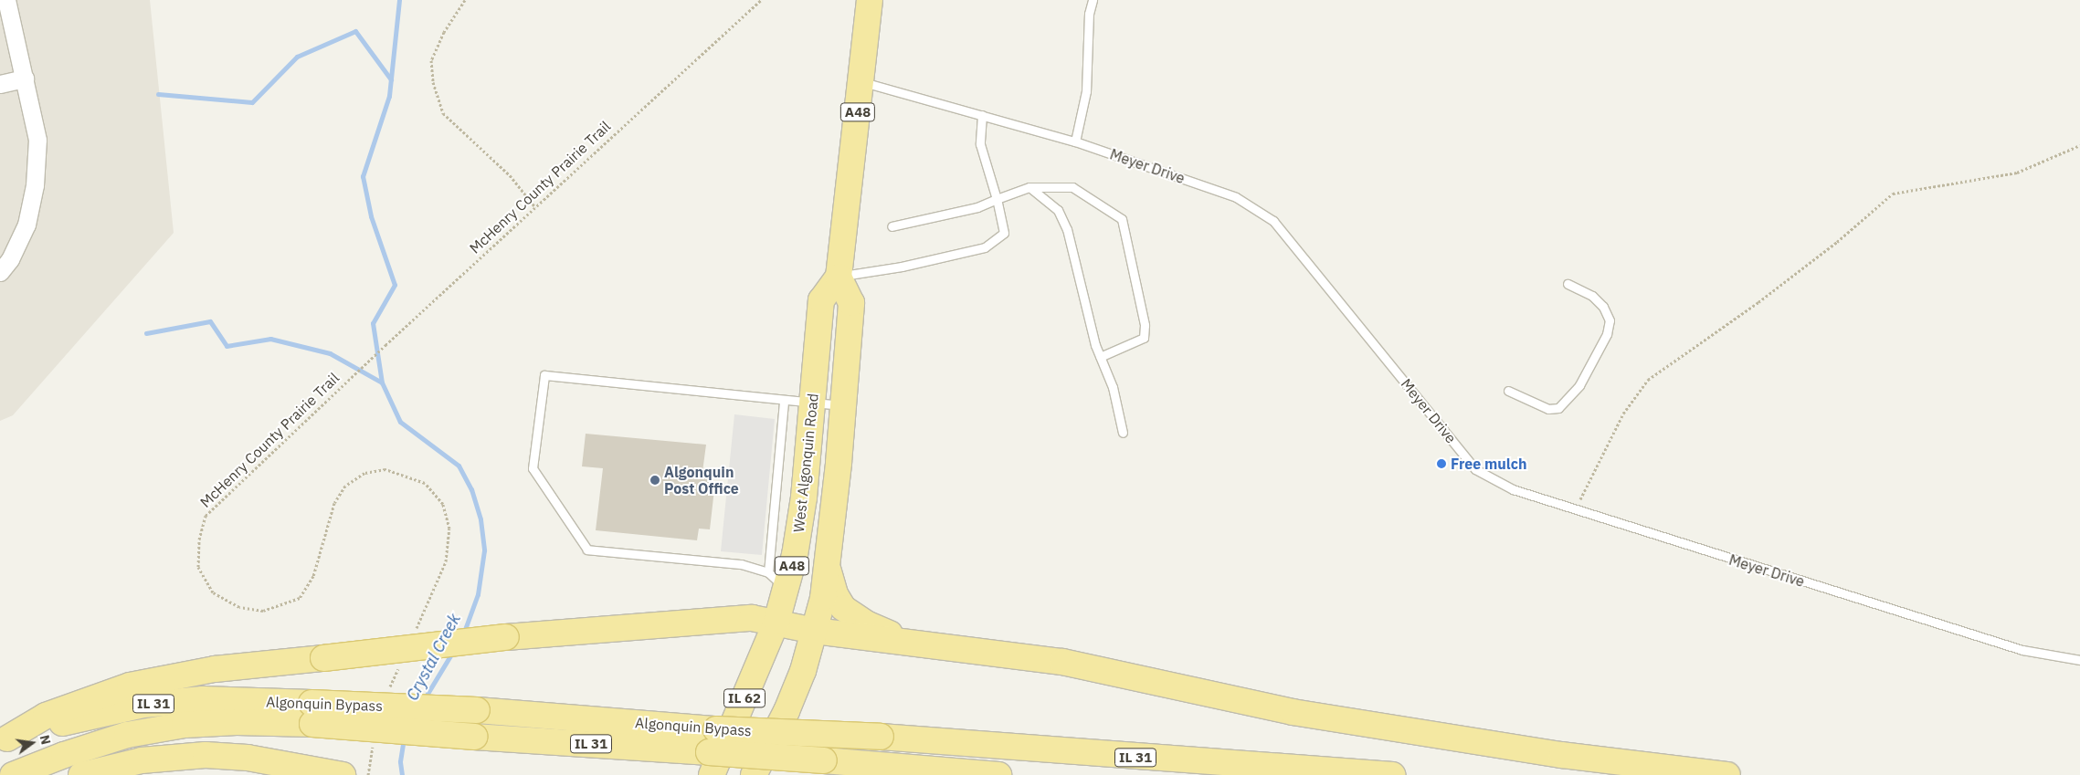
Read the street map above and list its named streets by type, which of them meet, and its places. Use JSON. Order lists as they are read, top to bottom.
{
  "streets": {
    "main road": [
      "A48",
      "West Algonquin Road",
      "IL 62",
      "IL 31",
      "Algonquin Bypass"
    ],
    "lane": ["Meyer Drive"],
    "path": ["McHenry County Prairie Trail"]
  },
  "crossings": [
    ["A48", "West Algonquin Road"],
    ["A48", "IL 62"],
    ["Meyer Drive", "West Algonquin Road"],
    ["West Algonquin Road", "Algonquin Bypass"]
  ],
  "water": ["Crystal Creek"],
  "places": ["Free mulch", "Algonquin Post Office"],
  "north": "right"
}
